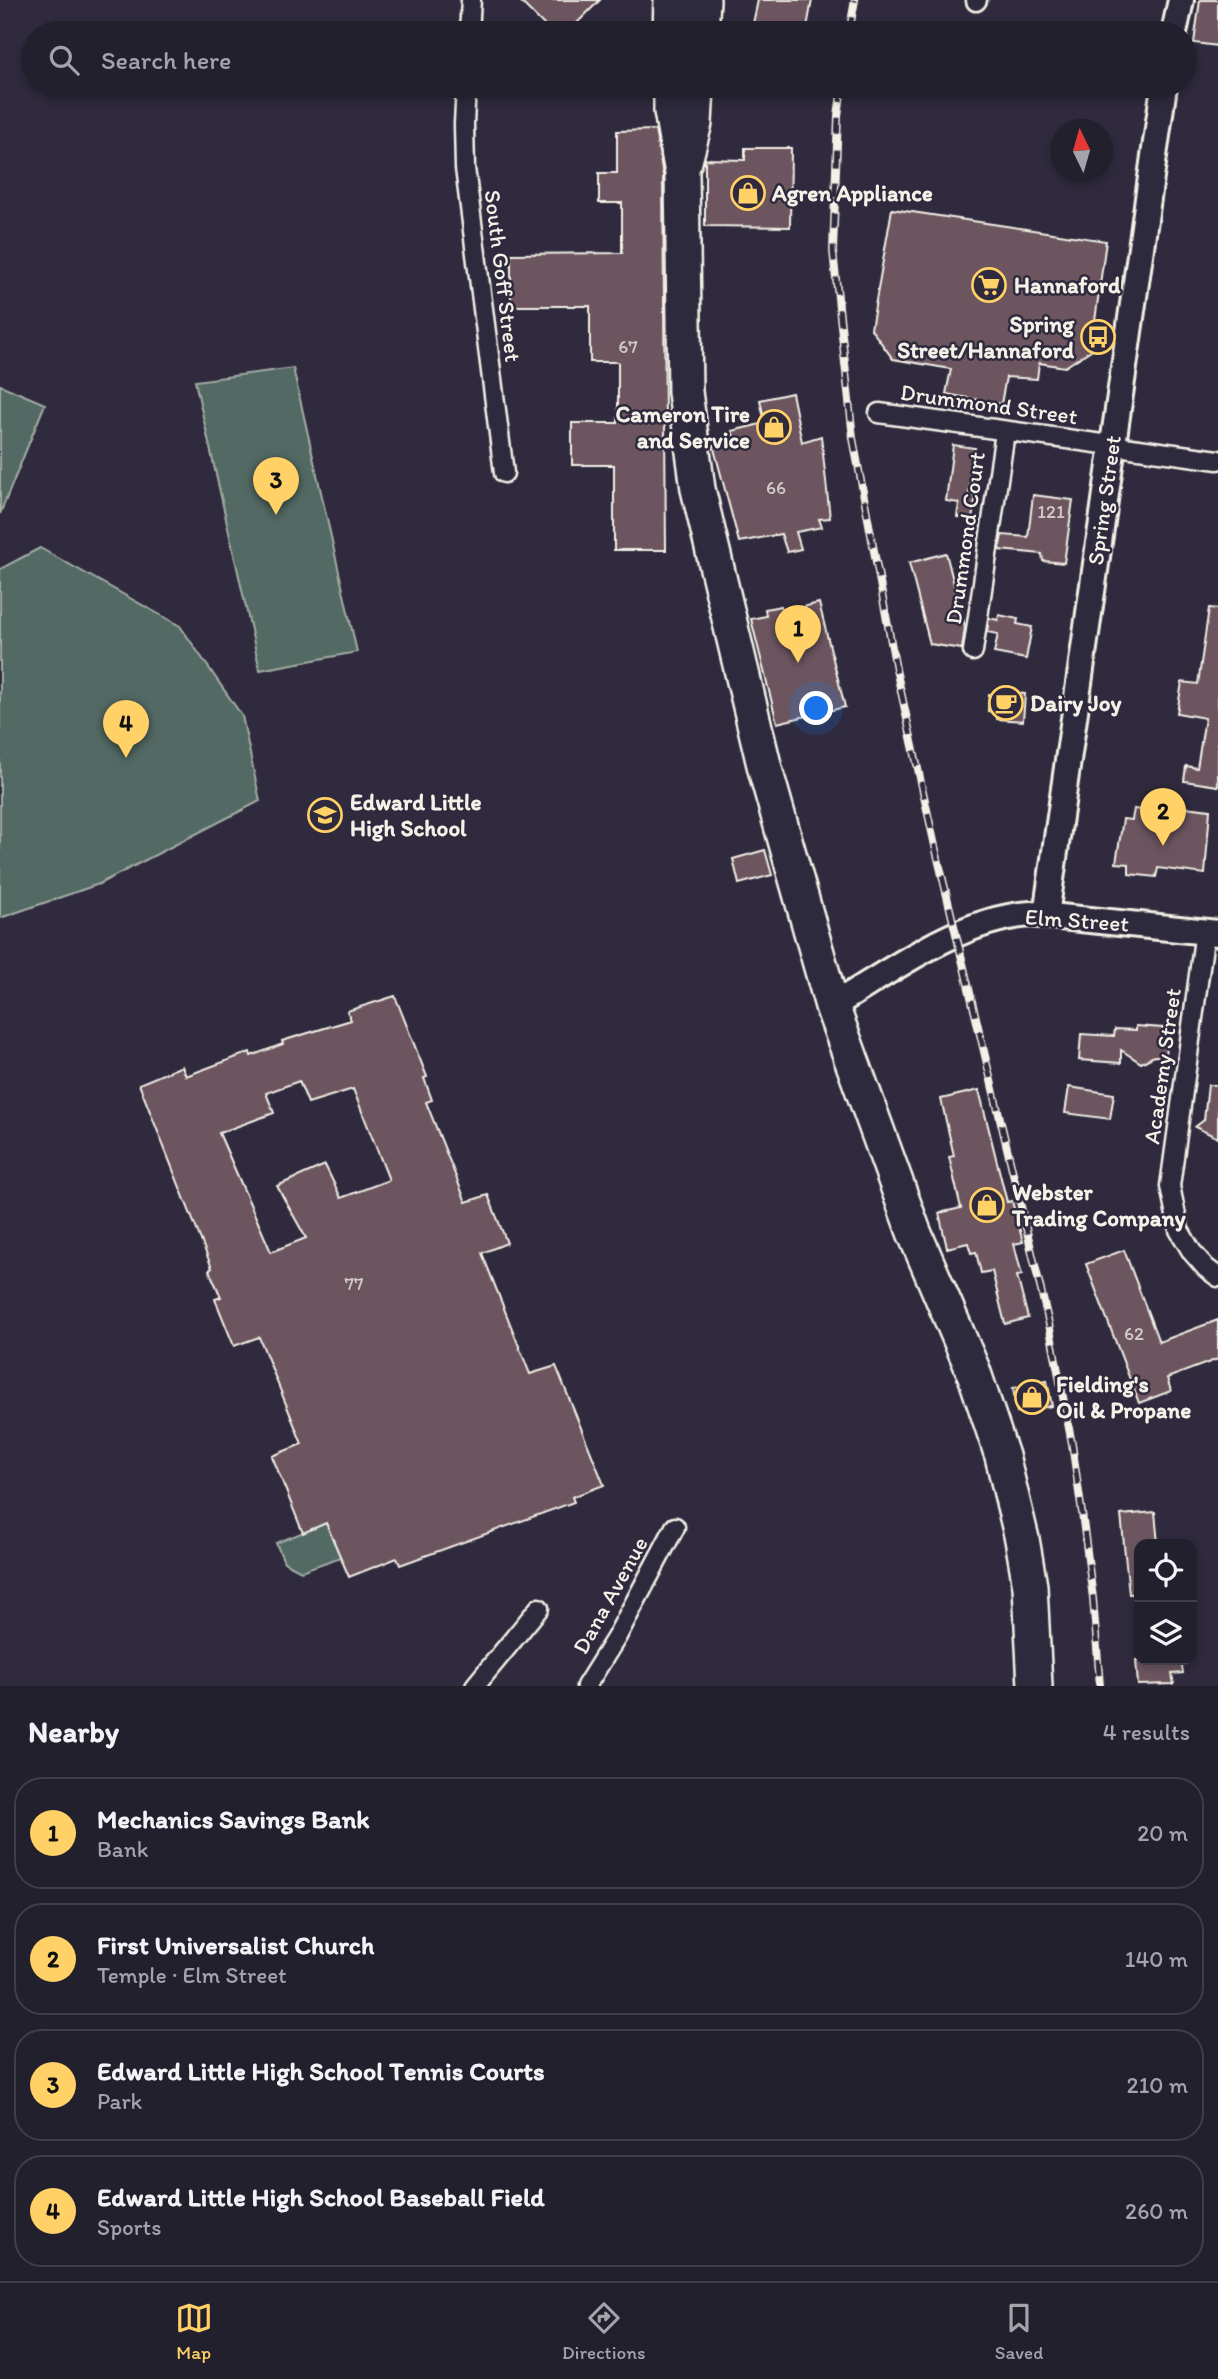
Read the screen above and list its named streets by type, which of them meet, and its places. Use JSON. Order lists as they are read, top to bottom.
{
  "streets": {
    "street": [
      "South Goff Street",
      "Drummond Street",
      "Spring Street",
      "Drummond Court",
      "Elm Street",
      "Academy Street",
      "Dana Avenue"
    ]
  },
  "crossings": [
    ["Drummond Street", "Spring Street"],
    ["Drummond Street", "Drummond Court"],
    ["Spring Street", "Elm Street"],
    ["Elm Street", "Academy Street"]
  ],
  "places": {
    "shop": [
      "Agren Appliance",
      "Cameron Tire and Service",
      "Webster Trading Company",
      "Fielding's Oil & Propane"
    ],
    "supermarket": ["Hannaford"],
    "bus stop": ["Spring Street/Hannaford"],
    "cafe": ["Dairy Joy"],
    "school or university": ["Edward Little High School"]
  },
  "house_numbers": [
    "67",
    "66",
    "121",
    "77",
    "62"
  ],
  "north": "top",
  "page": {
    "search": "Search here",
    "pins": [
      "3",
      "1",
      "4",
      "2"
    ],
    "heading": ["Nearby", "4 results"],
    "list": [
      {
        "mark": "1",
        "name": "Mechanics Savings Bank",
        "note": "Bank",
        "value": "20 m"
      },
      {
        "mark": "2",
        "name": "First Universalist Church",
        "note": "Temple · Elm Street",
        "value": "140 m"
      },
      {
        "mark": "3",
        "name": "Edward Little High School Tennis Courts",
        "note": "Park",
        "value": "210 m"
      },
      {
        "mark": "4",
        "name": "Edward Little High School Baseball Field",
        "note": "Sports",
        "value": "260 m"
      }
    ],
    "nav": ["Map", "Directions", "Saved"]
  }
}
